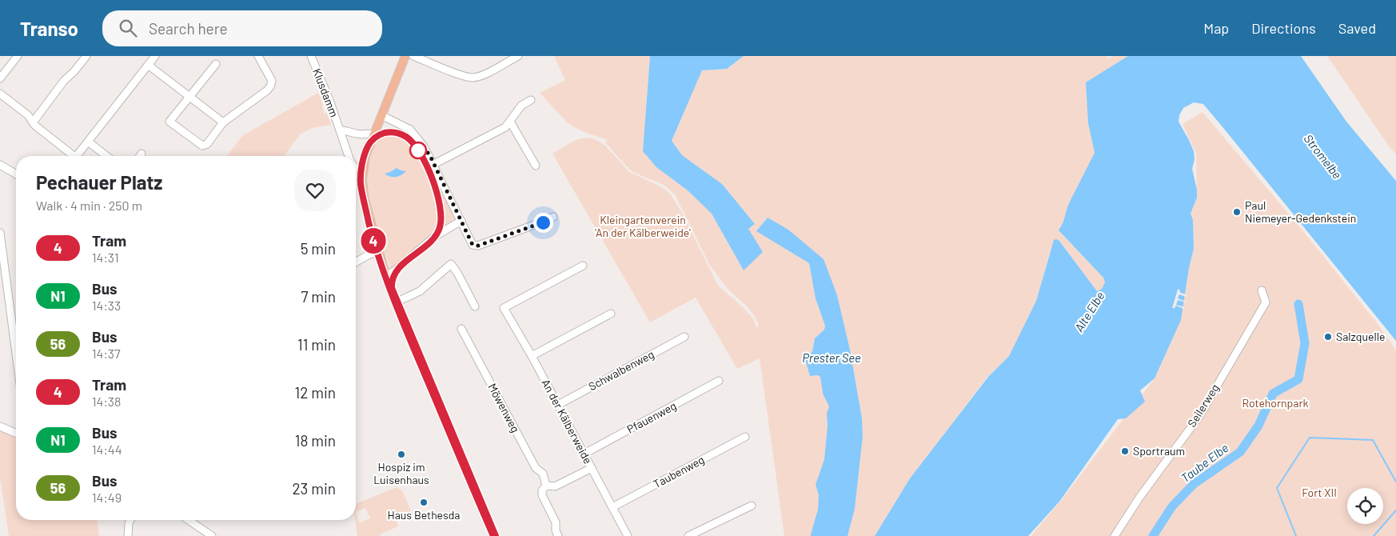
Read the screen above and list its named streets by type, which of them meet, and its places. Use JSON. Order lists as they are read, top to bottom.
{
  "streets": {
    "street": [
      "Klusdamm",
      "Schwalbenweg",
      "Seilerweg",
      "Möwenweg",
      "Pfauenweg",
      "An der Kälberweide",
      "Taubenweg"
    ]
  },
  "crossings": [
    ["Schwalbenweg", "An der Kälberweide"],
    ["Pfauenweg", "An der Kälberweide"],
    ["An der Kälberweide", "Taubenweg"]
  ],
  "water": [
    "Stromelbe",
    "Alte Elbe",
    "Prester See",
    "Taube Elbe"
  ],
  "parks": ["Kleingartenverein 'An der Kälberweide'", "Rotehornpark", "Fort XII"],
  "places": [
    "Paul Niemeyer-Gedenkstein",
    "Salzquelle",
    "Sportraum",
    "Hospiz im Luisenhaus",
    "Haus Bethesda"
  ],
  "lines": ["tram line 4"],
  "page": {
    "header": "Transo",
    "search": "Search here",
    "nav": ["Map", "Directions", "Saved"],
    "on_map": "4",
    "heading": ["Pechauer Platz", "Walk · 4 min · 250 m"],
    "list": [
      {
        "mark": "4",
        "name": "Tram",
        "note": "14:31",
        "value": "5 min"
      },
      {
        "mark": "N1",
        "name": "Bus",
        "note": "14:33",
        "value": "7 min"
      },
      {
        "mark": "56",
        "name": "Bus",
        "note": "14:37",
        "value": "11 min"
      },
      {
        "mark": "4",
        "name": "Tram",
        "note": "14:38",
        "value": "12 min"
      },
      {
        "mark": "N1",
        "name": "Bus",
        "note": "14:44",
        "value": "18 min"
      },
      {
        "mark": "56",
        "name": "Bus",
        "note": "14:49",
        "value": "23 min"
      }
    ]
  }
}
